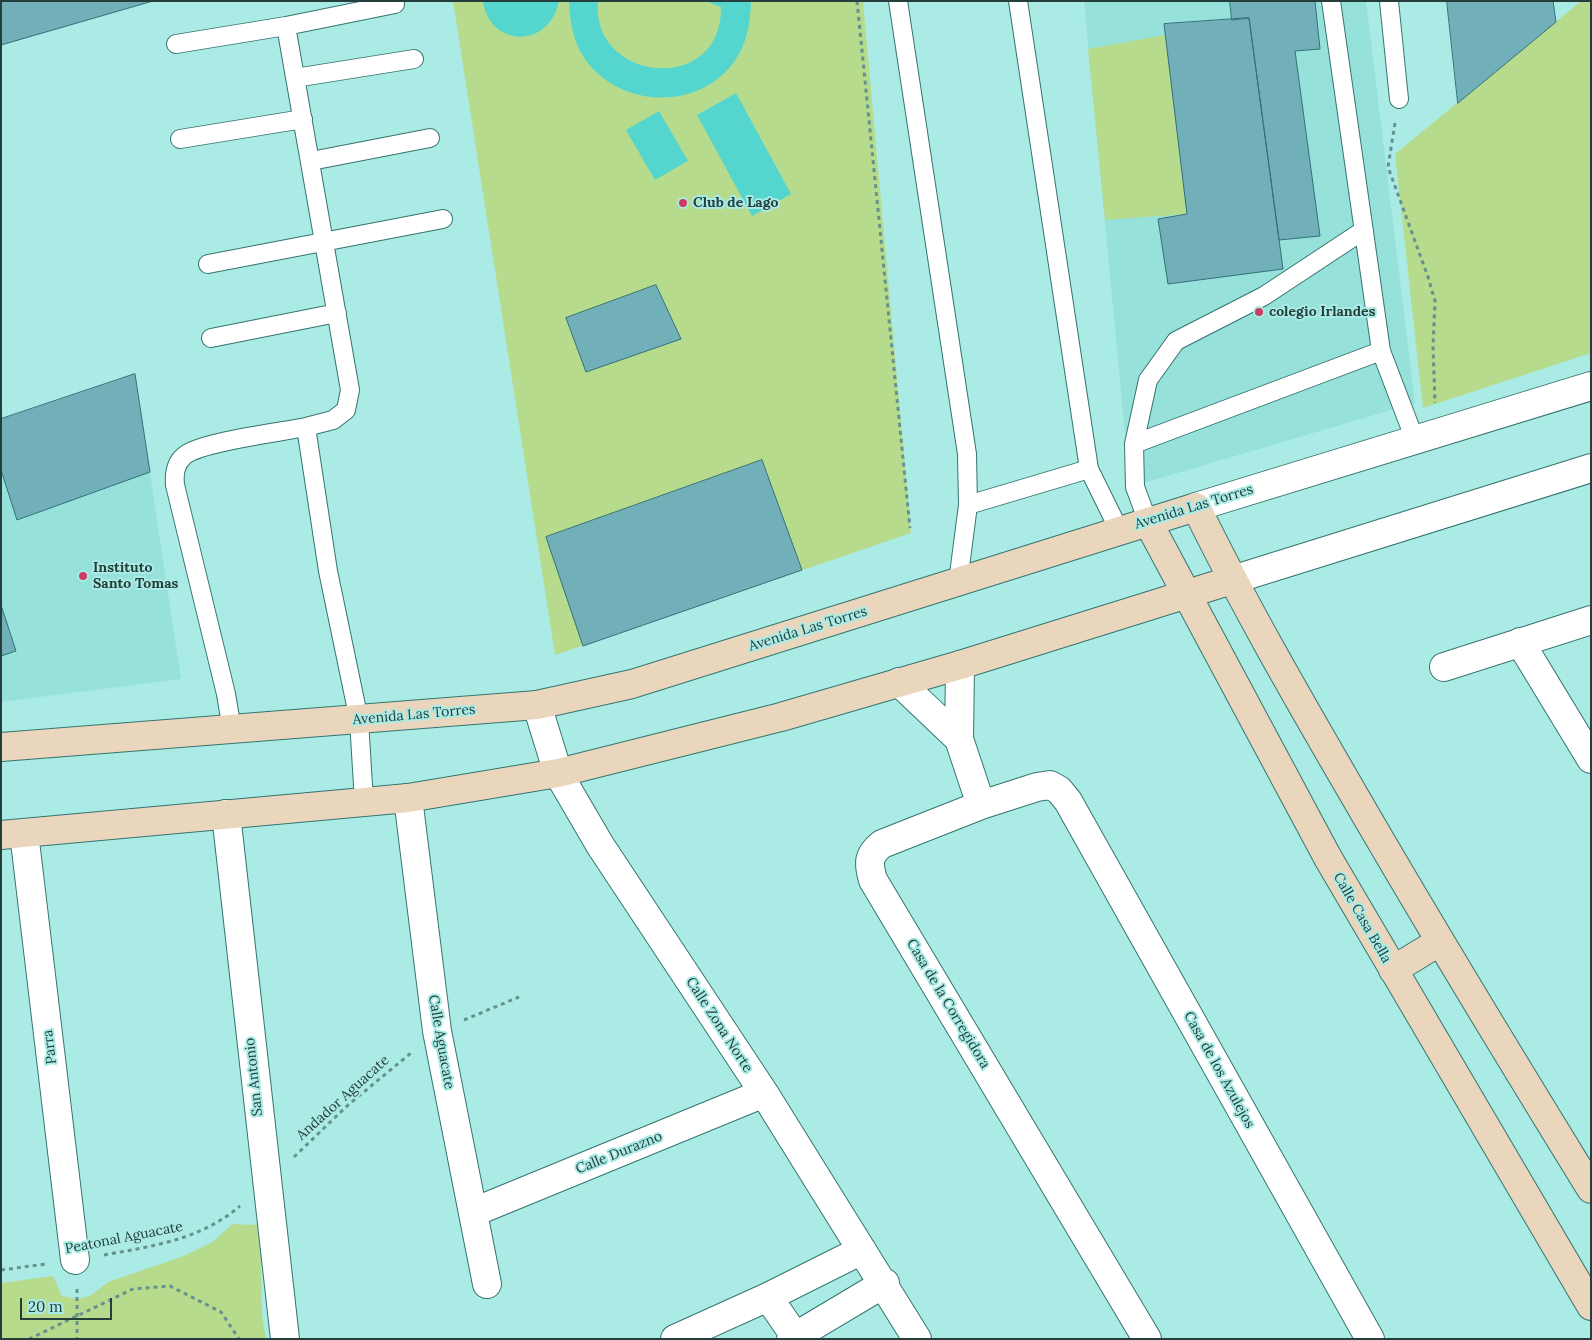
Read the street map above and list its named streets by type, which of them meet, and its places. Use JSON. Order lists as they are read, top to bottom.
{
  "streets": {
    "street": [
      "Avenida Las Torres",
      "Calle Casa Bella",
      "Casa de la Corregidora",
      "Calle Zona Norte",
      "Calle Aguacate",
      "Parra",
      "Casa de los Azulejos",
      "San Antonio",
      "Calle Durazno"
    ],
    "path": ["Andador Aguacate", "Peatonal Aguacate"]
  },
  "crossings": [
    ["Avenida Las Torres", "Calle Casa Bella"],
    ["Avenida Las Torres", "Calle Zona Norte"],
    ["Casa de la Corregidora", "Casa de los Azulejos"],
    ["Calle Zona Norte", "Calle Durazno"],
    ["Calle Aguacate", "Andador Aguacate"],
    ["Calle Aguacate", "Calle Durazno"],
    ["Parra", "Peatonal Aguacate"],
    ["San Antonio", "Andador Aguacate"],
    ["San Antonio", "Peatonal Aguacate"],
    ["Andador Aguacate", "Peatonal Aguacate"]
  ],
  "places": ["Club de Lago", "colegio Irlandes", "Instituto Santo Tomas"],
  "scale_bar": "20 m"
}
